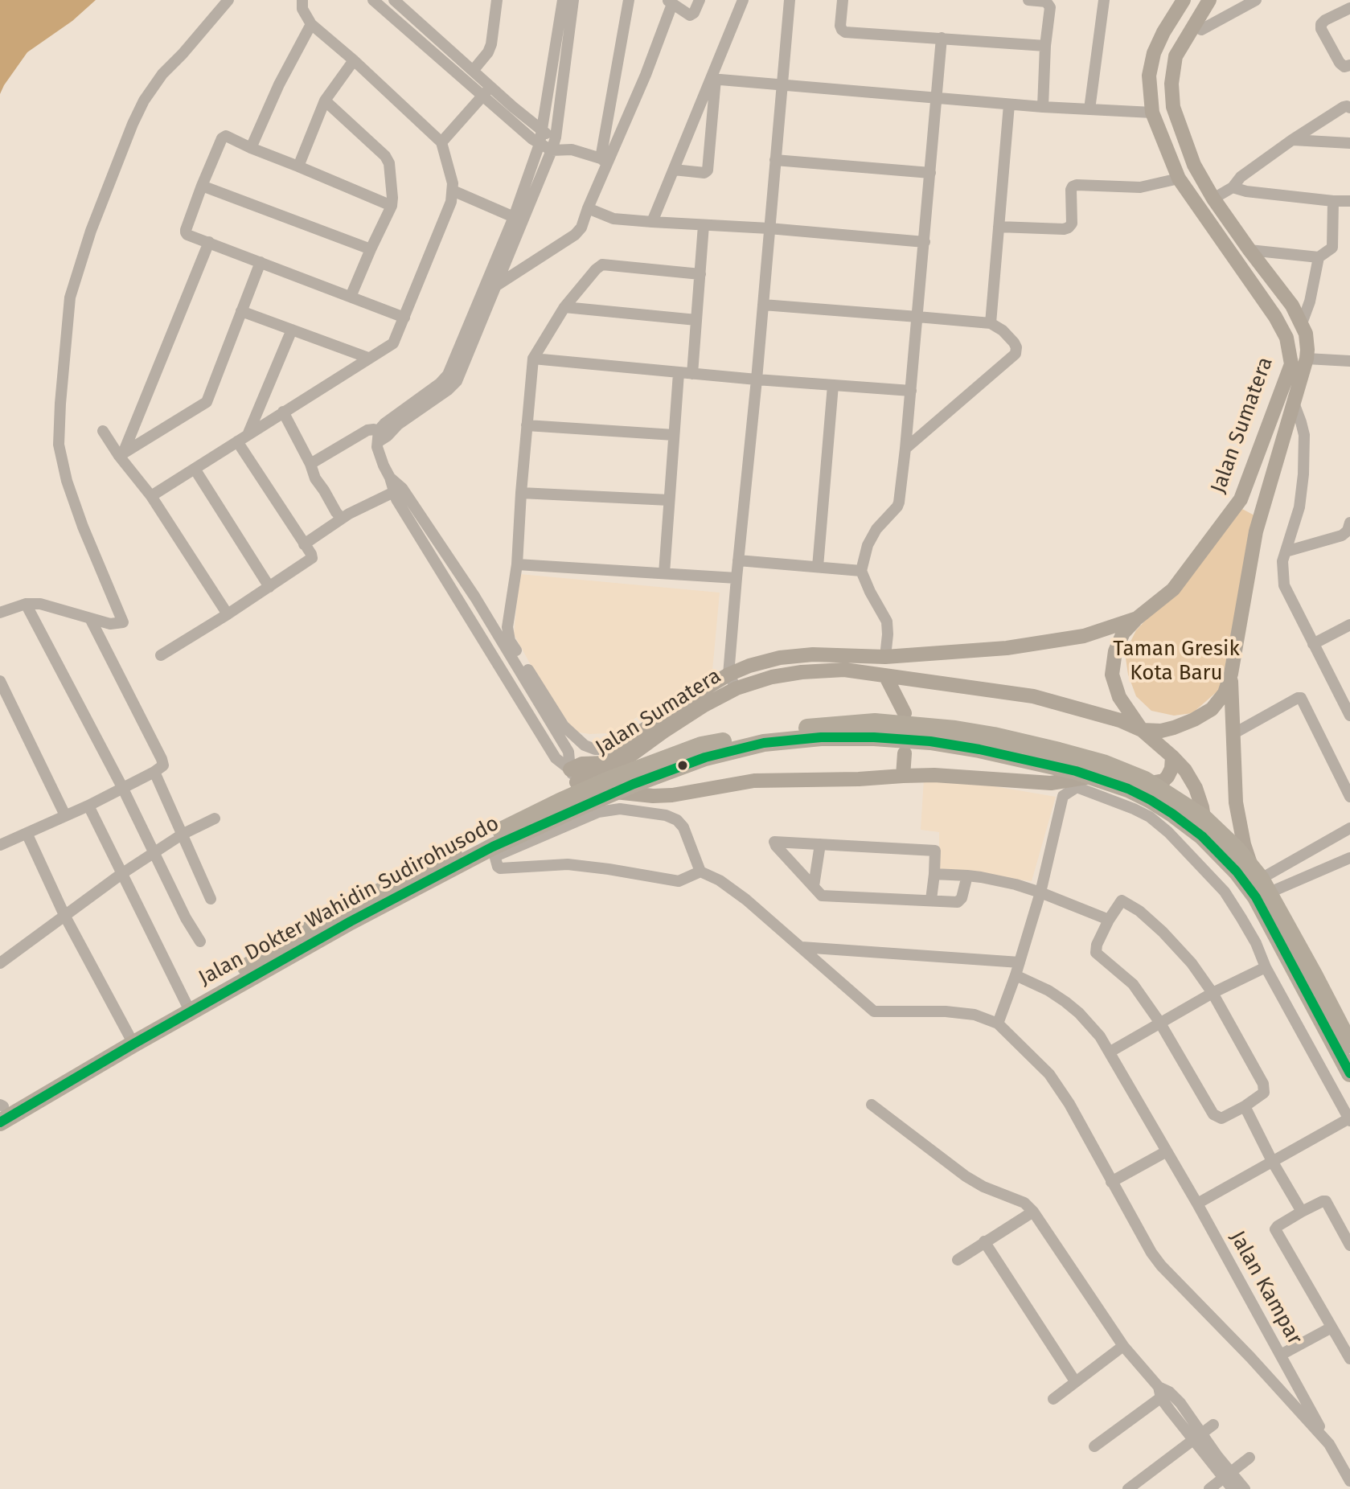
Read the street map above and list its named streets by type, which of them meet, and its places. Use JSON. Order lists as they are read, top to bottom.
{
  "streets": {
    "highway": ["Jalan Dokter Wahidin Sudirohusodo"],
    "main road": ["Jalan Sumatera"],
    "street": ["Jalan Kampar"]
  },
  "crossings": [
    ["Jalan Sumatera", "Jalan Dokter Wahidin Sudirohusodo"]
  ],
  "parks": ["Taman Gresik Kota Baru"]
}
